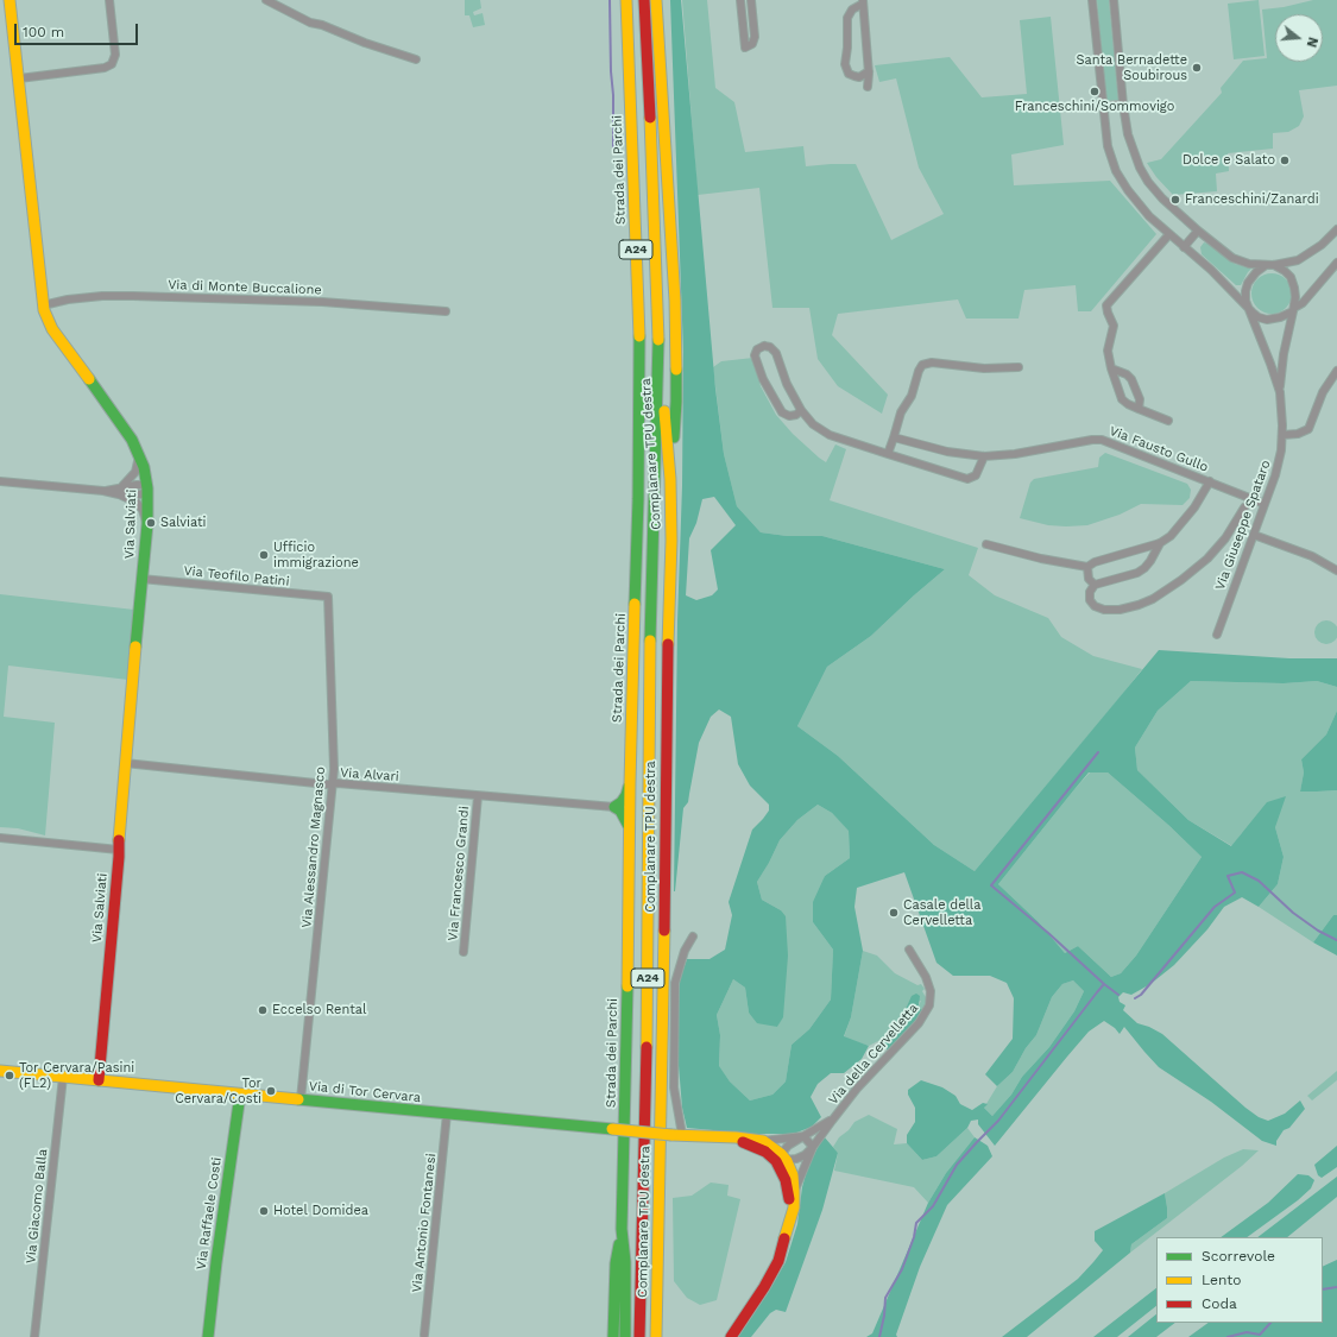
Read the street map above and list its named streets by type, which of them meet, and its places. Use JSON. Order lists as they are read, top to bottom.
{
  "streets": {
    "main road": [
      "Strada dei Parchi",
      "A24",
      "Complanare TPU destra",
      "Via Salviati",
      "Via di Tor Cervara",
      "Via Raffaele Costi"
    ],
    "street": [
      "Via di Monte Buccalione",
      "Via Fausto Gullo",
      "Via Giuseppe Spataro",
      "Via Teofilo Patini",
      "Via Alvari",
      "Via Alessandro Magnasco",
      "Via Francesco Grandi",
      "Via della Cervelletta",
      "Via Giacomo Balla",
      "Via Antonio Fontanesi"
    ]
  },
  "crossings": [
    ["A24", "Complanare TPU destra"],
    ["Via di Monte Buccalione", "Via Salviati"],
    ["Via Fausto Gullo", "Via Giuseppe Spataro"],
    ["Via Salviati", "Via Teofilo Patini"],
    ["Via Salviati", "Via Alvari"],
    ["Via Salviati", "Via di Tor Cervara"],
    ["Via Teofilo Patini", "Via Alessandro Magnasco"],
    ["Via Alvari", "Via Alessandro Magnasco"],
    ["Via Alvari", "Via Francesco Grandi"],
    ["Via Alessandro Magnasco", "Via di Tor Cervara"],
    ["Via di Tor Cervara", "Via Giacomo Balla"],
    ["Via di Tor Cervara", "Via Raffaele Costi"],
    ["Via di Tor Cervara", "Via Antonio Fontanesi"]
  ],
  "places": [
    "Santa Bernadette Soubirous",
    "Franceschini/Sommovigo",
    "Dolce e Salato",
    "Franceschini/Zanardi",
    "Salviati",
    "Ufficio immigrazione",
    "Casale della Cervelletta",
    "Eccelso Rental",
    "Tor Cervara/Pasini (FL2)",
    "Tor Cervara/Costi",
    "Hotel Domidea"
  ],
  "legend": ["Scorrevole", "Lento", "Coda"],
  "scale_bar": "100 m",
  "north": "right"
}
